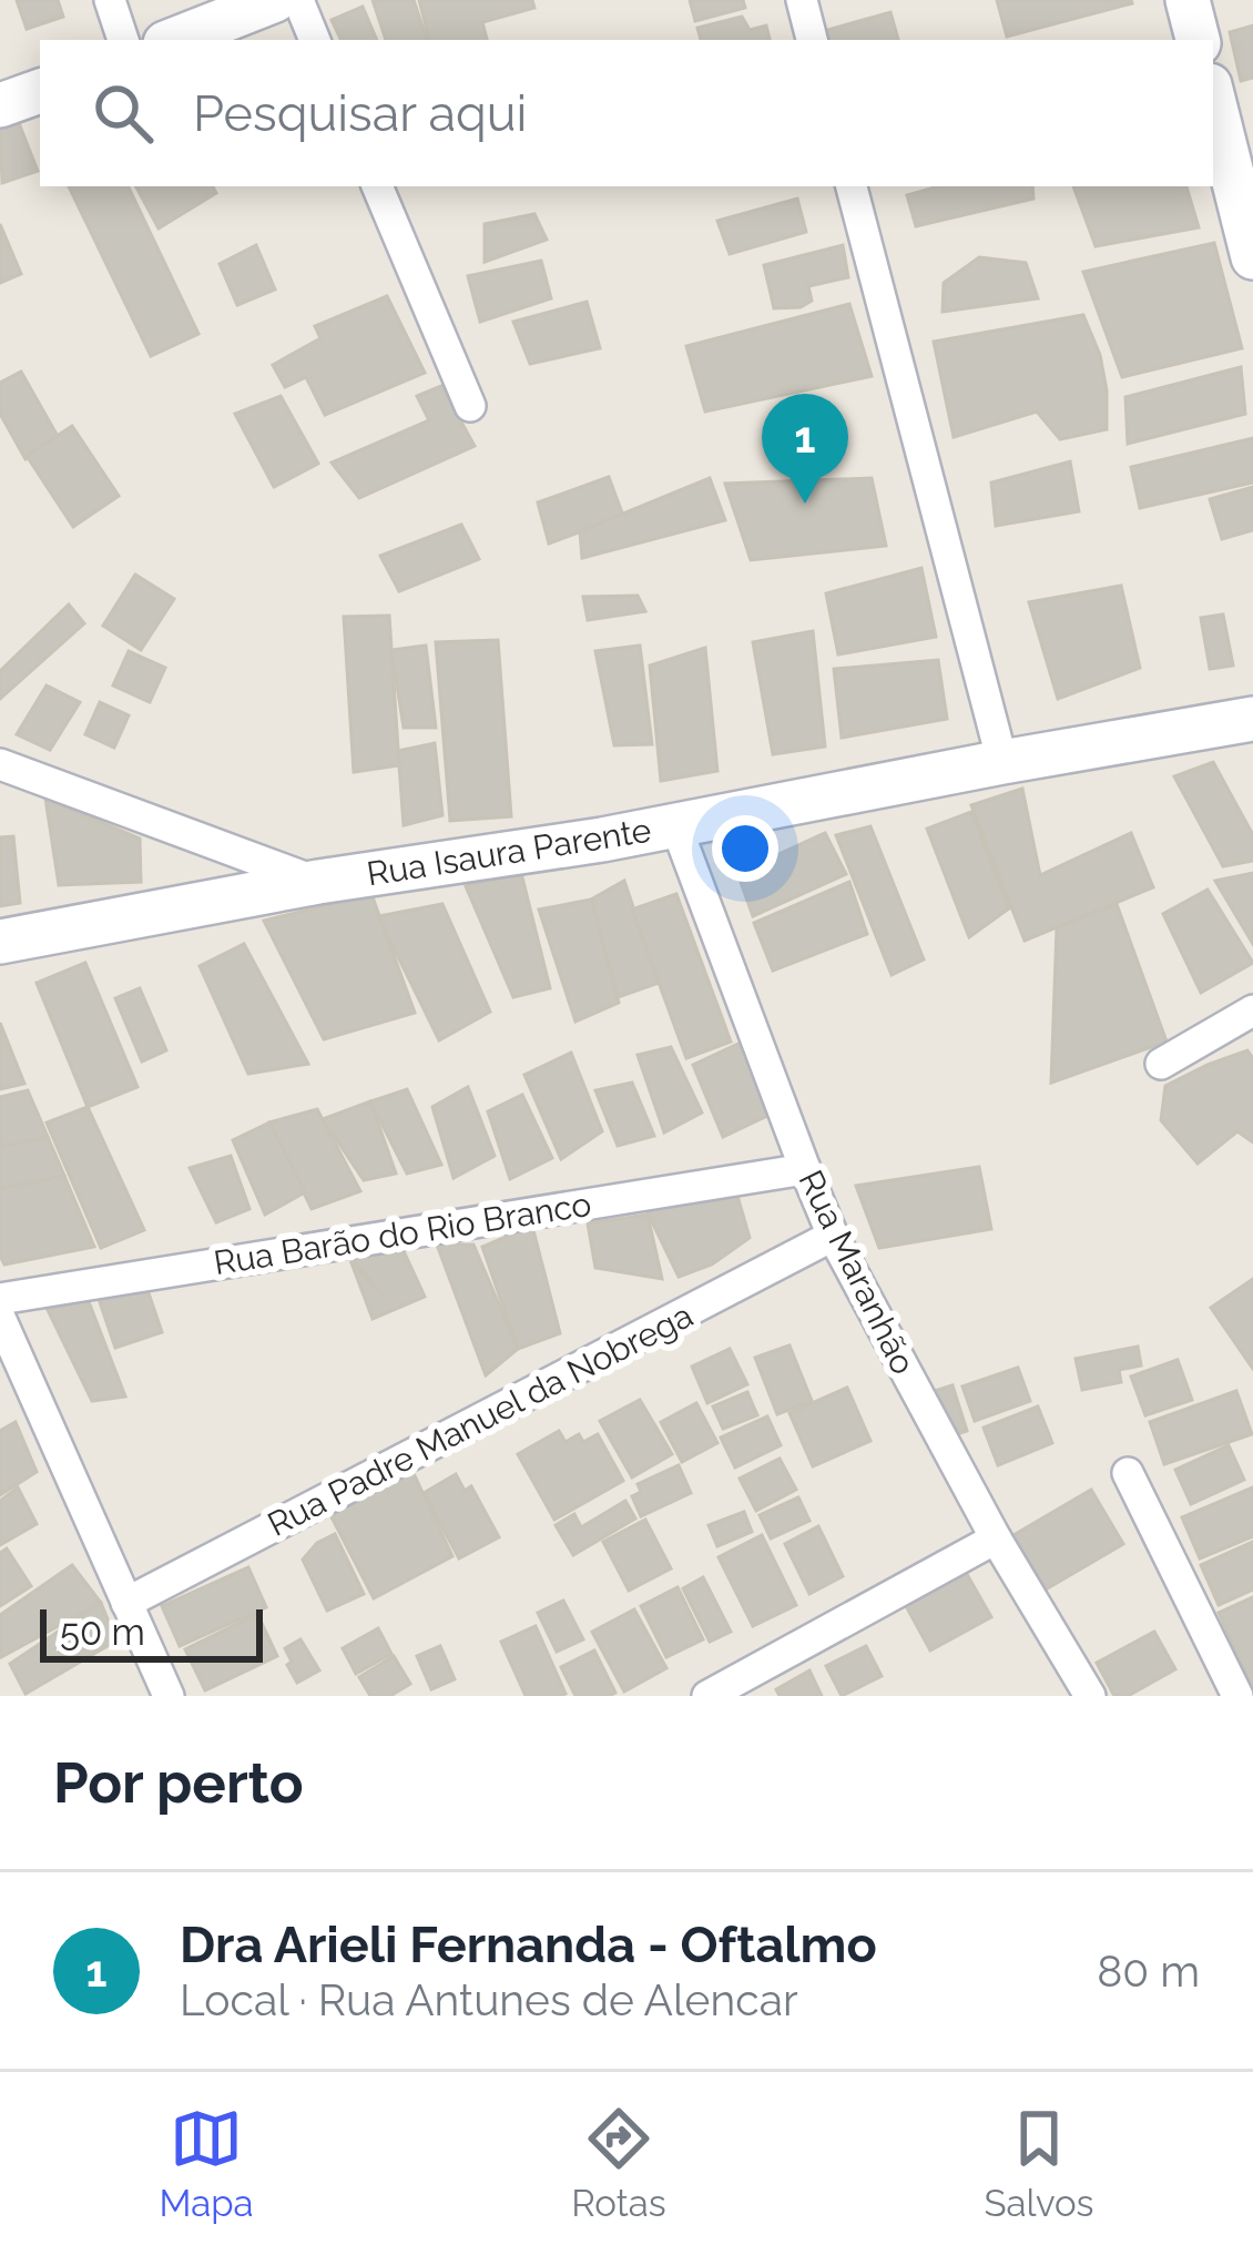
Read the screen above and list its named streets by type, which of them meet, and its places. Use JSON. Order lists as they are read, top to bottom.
{
  "streets": {
    "street": [
      "Rua Isaura Parente",
      "Rua Barão do Rio Branco",
      "Rua Maranhão",
      "Rua Padre Manuel da Nobrega"
    ]
  },
  "crossings": [
    ["Rua Isaura Parente", "Rua Maranhão"],
    ["Rua Barão do Rio Branco", "Rua Maranhão"],
    ["Rua Maranhão", "Rua Padre Manuel da Nobrega"]
  ],
  "scale_bar": "50 m",
  "page": {
    "search": "Pesquisar aqui",
    "pins": "1",
    "scale": "50 m",
    "heading": "Por perto",
    "list": [
      {
        "mark": "1",
        "name": "Dra Arieli Fernanda - Oftalmo",
        "note": "Local · Rua Antunes de Alencar",
        "value": "80 m"
      }
    ],
    "nav": ["Mapa", "Rotas", "Salvos"]
  }
}
